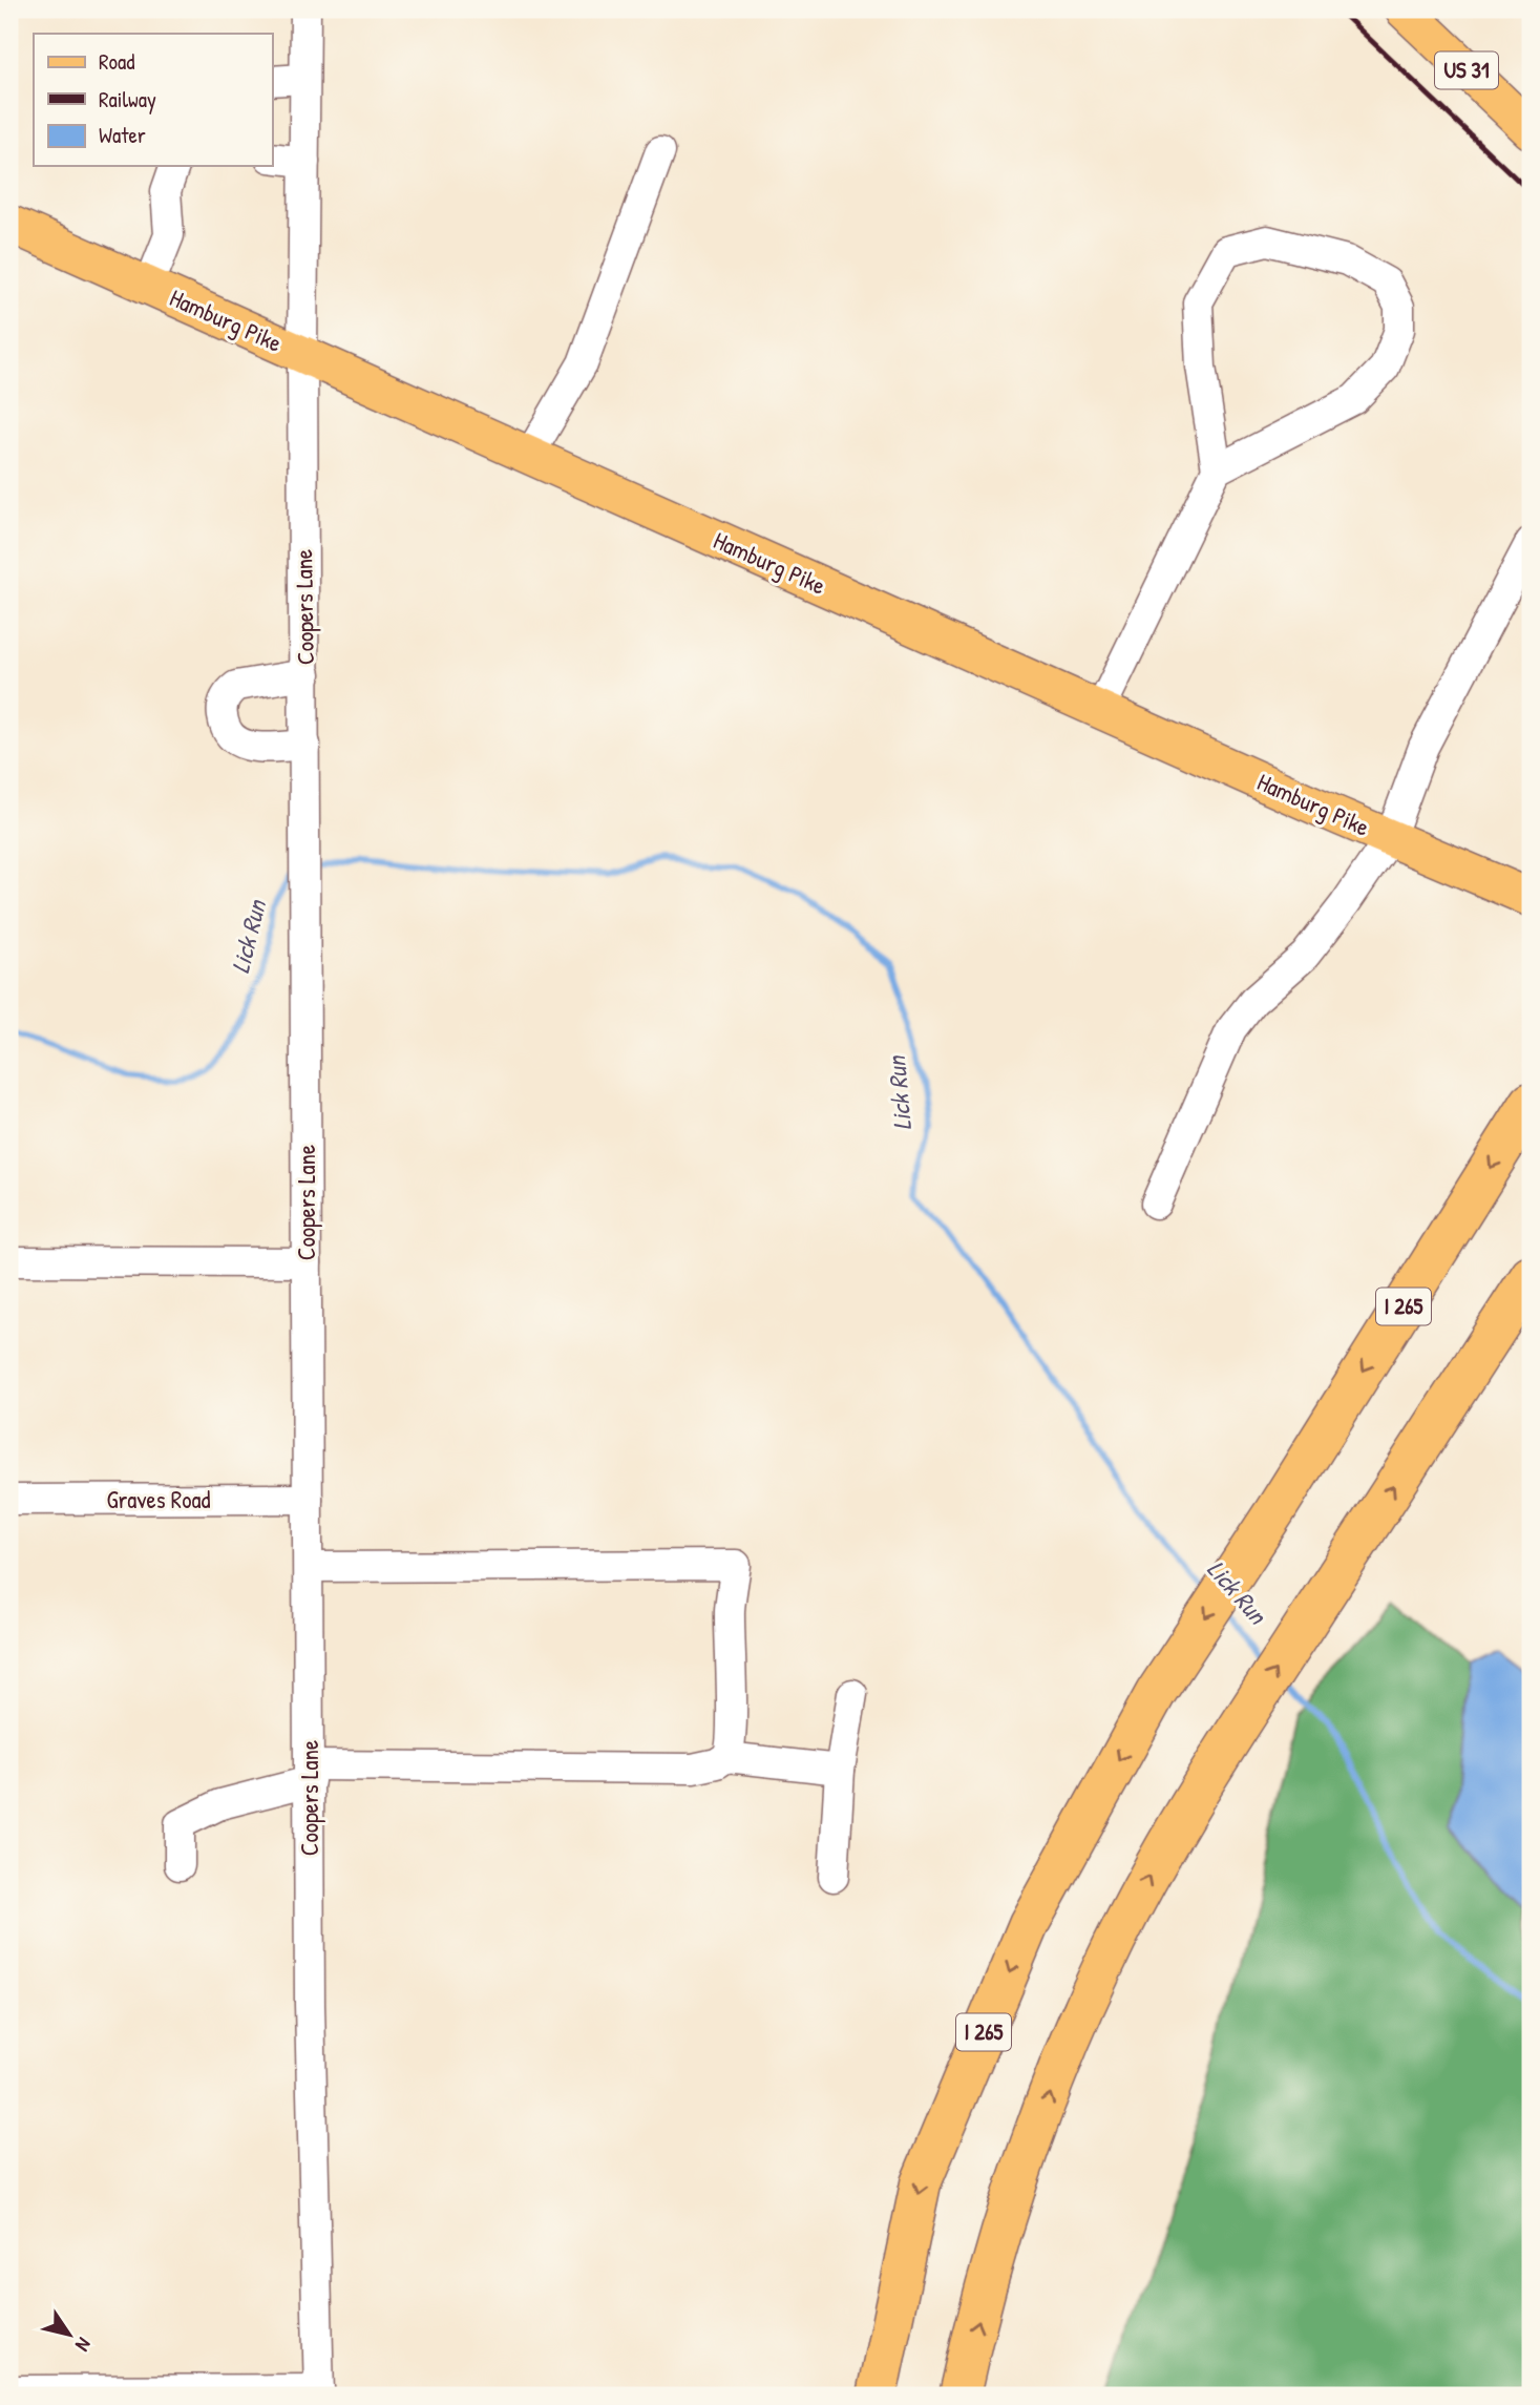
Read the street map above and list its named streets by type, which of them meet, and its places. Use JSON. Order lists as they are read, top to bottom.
{
  "streets": {
    "highway": ["I 265"],
    "main road": ["US 31", "Hamburg Pike"],
    "street": ["Coopers Lane", "Graves Road"]
  },
  "crossings": [
    ["Hamburg Pike", "Coopers Lane"],
    ["Coopers Lane", "Graves Road"]
  ],
  "water": ["Lick Run"],
  "legend": ["Road", "Railway", "Water"],
  "north": "bottom right"
}
